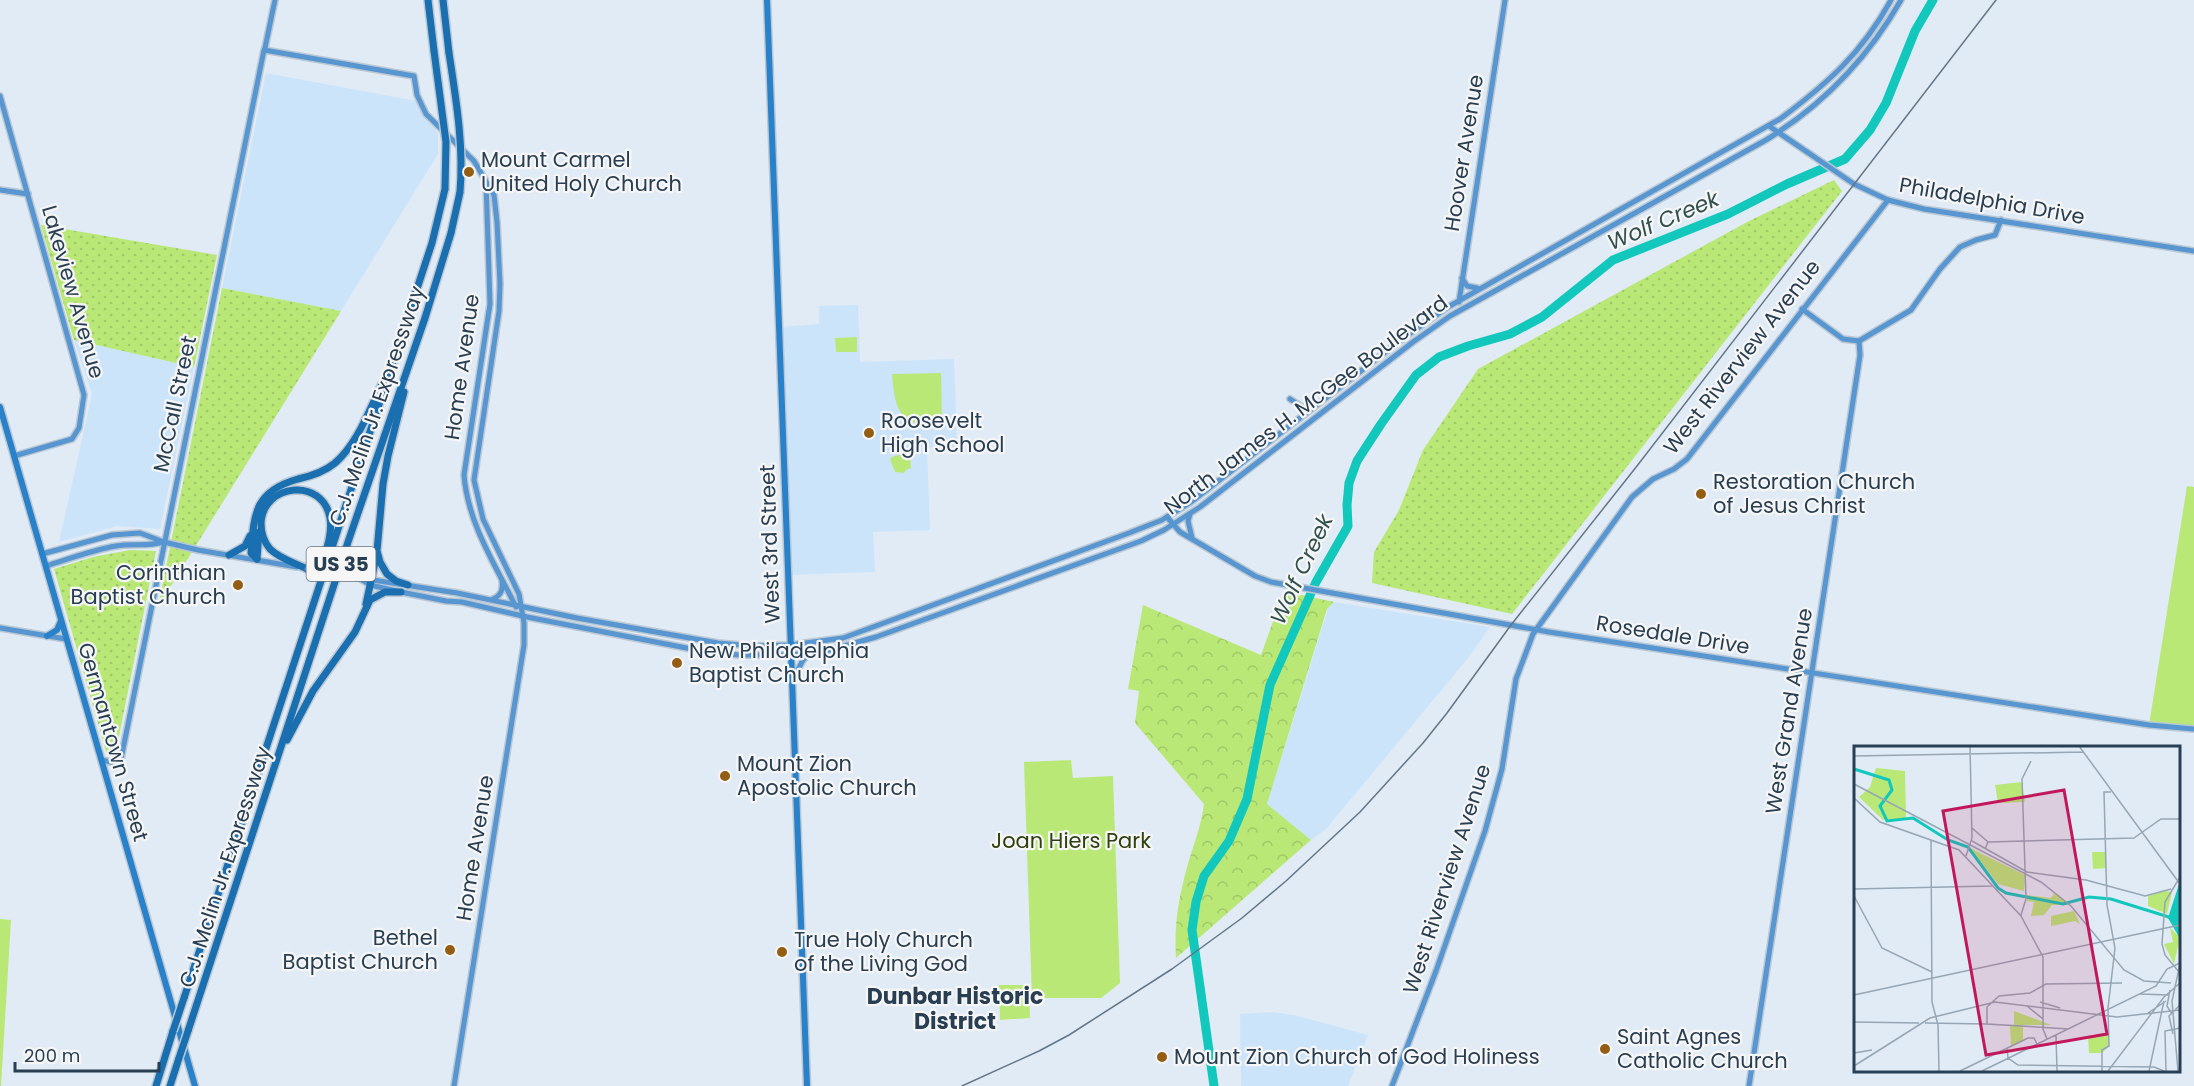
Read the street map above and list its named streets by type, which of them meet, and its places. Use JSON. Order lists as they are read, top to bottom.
{
  "streets": {
    "highway": ["C.J. Mclin Jr. Expressway", "US 35"],
    "main road": ["West 3rd Street", "Germantown Street"],
    "street": [
      "Hoover Avenue",
      "Philadelphia Drive",
      "Lakeview Avenue",
      "West Riverview Avenue",
      "Home Avenue",
      "McCall Street",
      "North James H. McGee Boulevard",
      "Rosedale Drive",
      "West Grand Avenue"
    ]
  },
  "crossings": [
    ["Hoover Avenue", "North James H. McGee Boulevard"],
    ["Philadelphia Drive", "West Riverview Avenue"],
    ["Philadelphia Drive", "North James H. McGee Boulevard"],
    ["Lakeview Avenue", "Germantown Street"],
    ["West Riverview Avenue", "Rosedale Drive"],
    ["Home Avenue", "McCall Street"],
    ["Home Avenue", "North James H. McGee Boulevard"],
    ["McCall Street", "Germantown Street"],
    ["North James H. McGee Boulevard", "West 3rd Street"],
    ["North James H. McGee Boulevard", "Rosedale Drive"],
    ["Rosedale Drive", "West Grand Avenue"]
  ],
  "districts": ["Dunbar Historic District"],
  "water": ["Wolf Creek"],
  "parks": ["Joan Hiers Park"],
  "places": [
    "Mount Carmel United Holy Church",
    "Roosevelt High School",
    "Restoration Church of Jesus Christ",
    "Corinthian Baptist Church",
    "New Philadelphia Baptist Church",
    "Mount Zion Apostolic Church",
    "Bethel Baptist Church",
    "True Holy Church of the Living God",
    "Saint Agnes Catholic Church",
    "Mount Zion Church of God Holiness"
  ],
  "scale_bar": "200 m"
}
